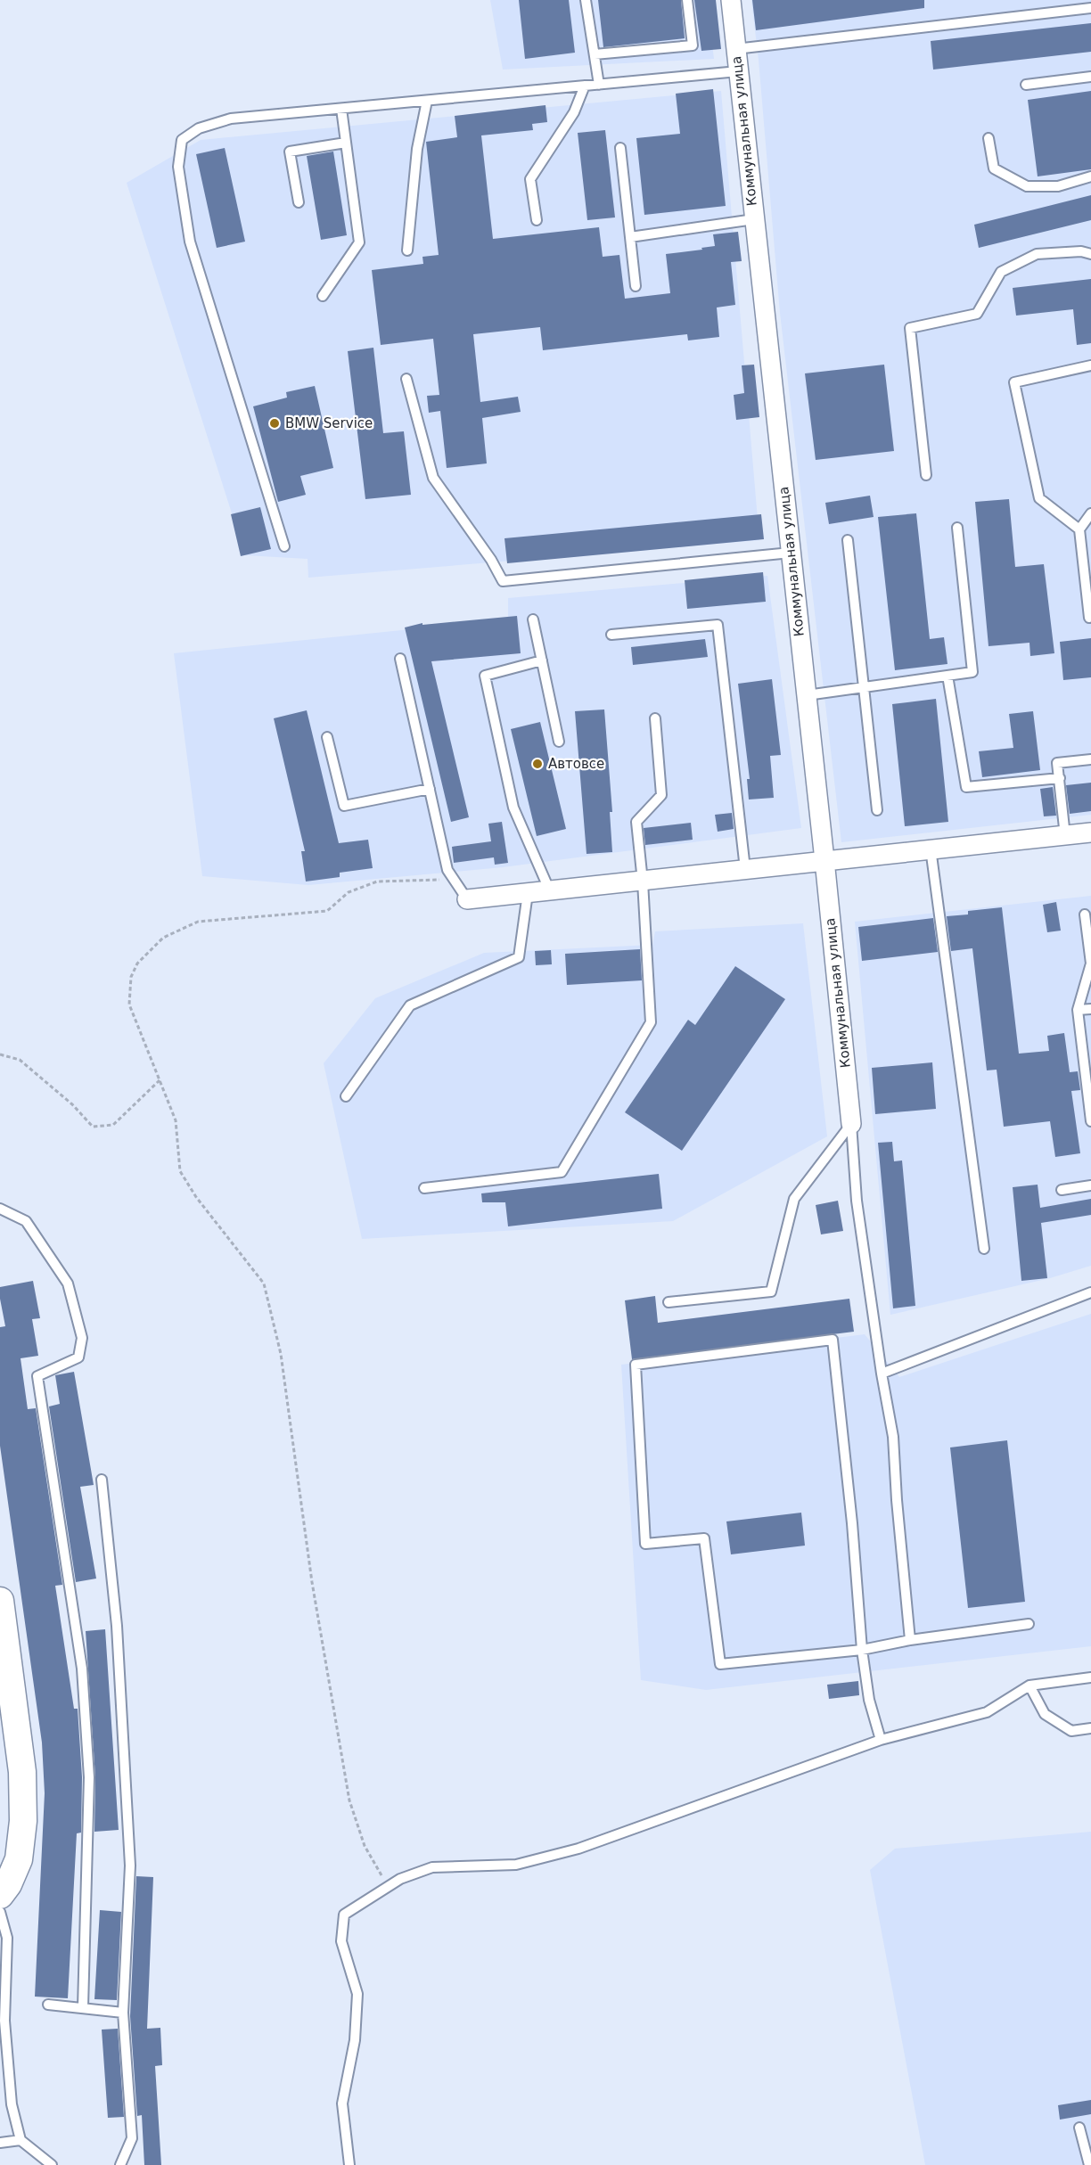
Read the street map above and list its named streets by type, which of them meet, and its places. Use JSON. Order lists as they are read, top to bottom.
{
  "streets": {
    "street": ["Коммунальная улица"]
  },
  "places": ["BMW Service", "Автовсе"]
}
